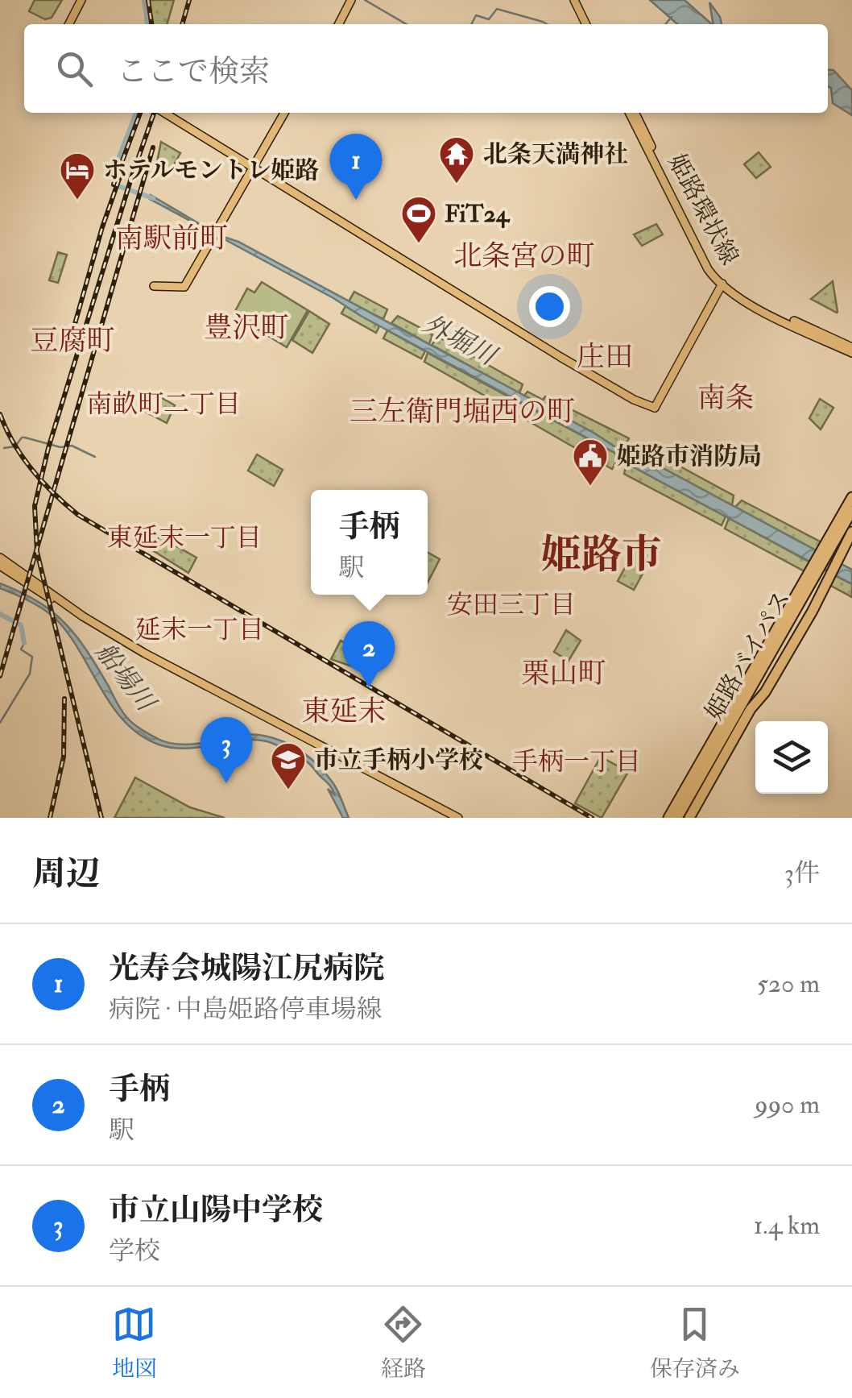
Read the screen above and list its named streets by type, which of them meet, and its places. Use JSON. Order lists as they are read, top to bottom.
{
  "streets": {
    "highway": ["姫路バイパス"],
    "main road": ["姫路環状線"]
  },
  "districts": [
    "南駅前町",
    "北条宮の町",
    "豊沢町",
    "豆腐町",
    "庄田",
    "南条",
    "南畝町二丁目",
    "三左衛門堀西の町",
    "東延末一丁目",
    "姫路市",
    "安田三丁目",
    "延末一丁目",
    "栗山町",
    "東延末",
    "手柄一丁目"
  ],
  "water": ["外堀川", "船場川"],
  "places": {
    "temple": ["北条天満神社"],
    "hotel": ["ホテルモントレ姫路"],
    "sports": ["FiT24"],
    "public building": ["姫路市消防局"],
    "school or university": ["市立手柄小学校"]
  },
  "page": {
    "search": "ここで検索",
    "pins": ["1", "2", "3"],
    "popup": ["手柄", "駅"],
    "heading": ["周辺", "3件"],
    "list": [
      {
        "mark": "1",
        "name": "光寿会城陽江尻病院",
        "note": "病院 · 中島姫路停車場線",
        "value": "520 m"
      },
      {
        "mark": "2",
        "name": "手柄",
        "note": "駅",
        "value": "990 m"
      },
      {
        "mark": "3",
        "name": "市立山陽中学校",
        "note": "学校",
        "value": "1.4 km"
      }
    ],
    "nav": ["地図", "経路", "保存済み"]
  }
}
